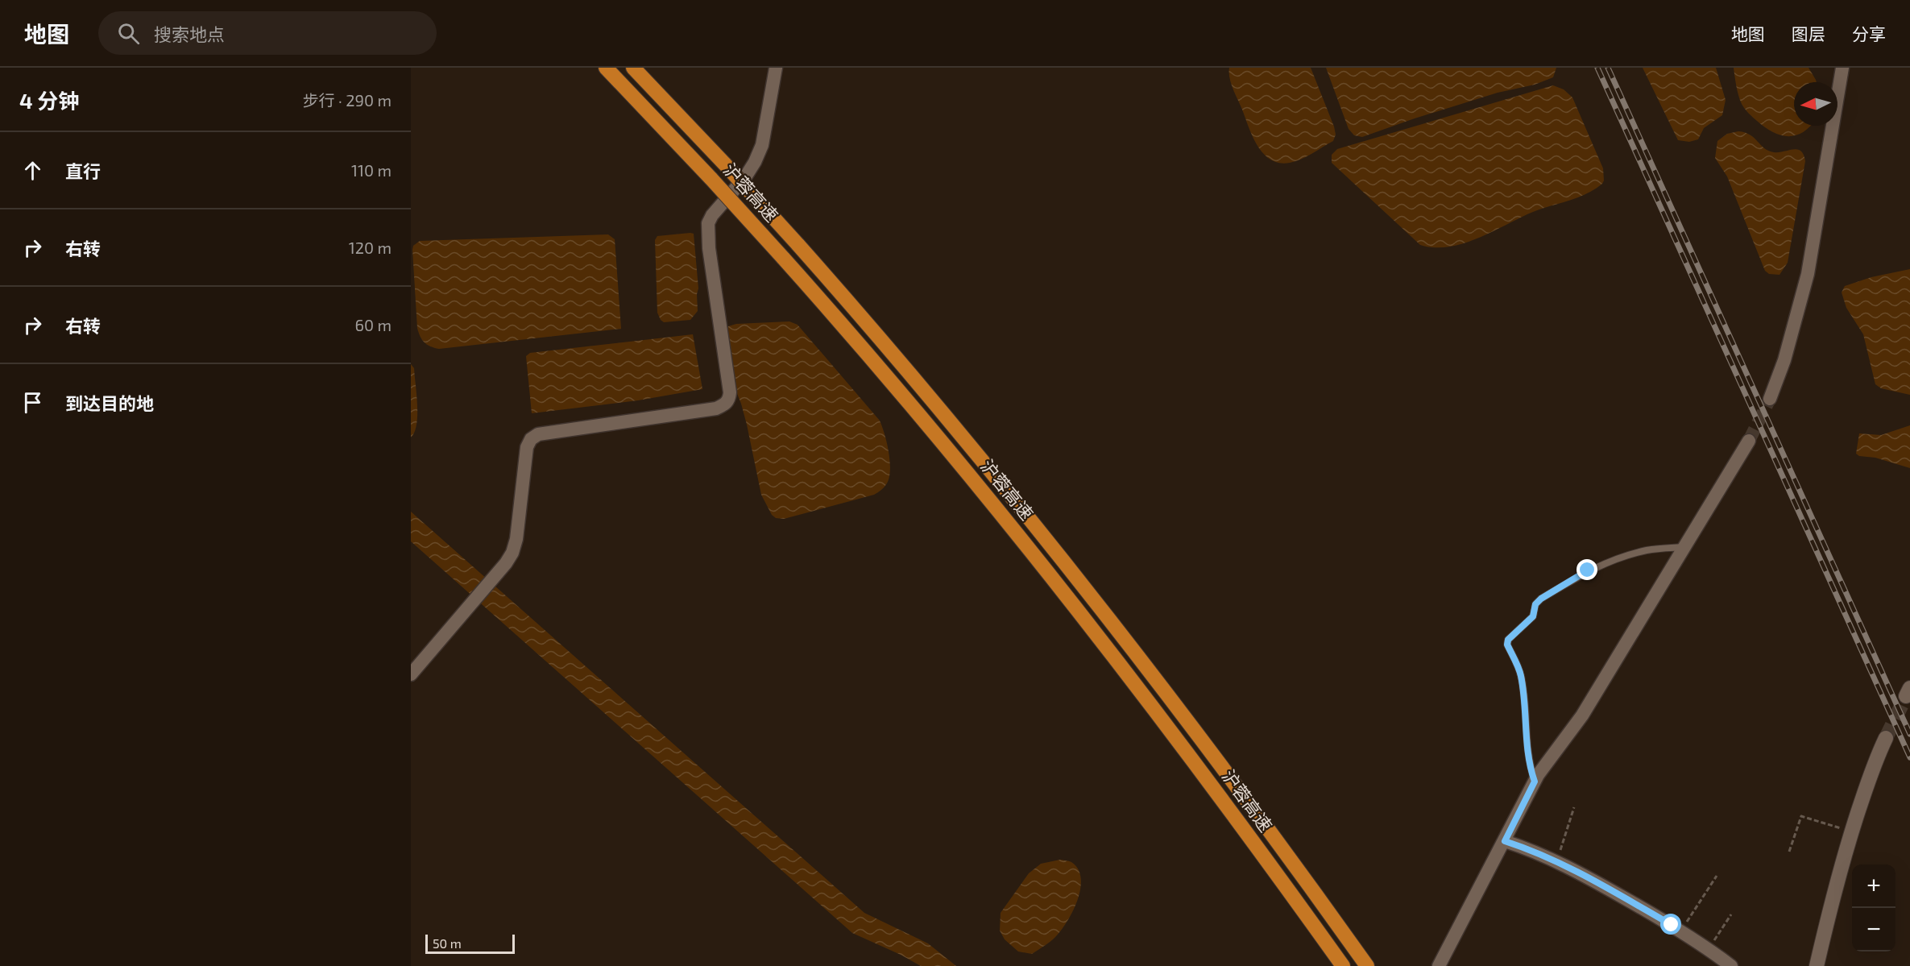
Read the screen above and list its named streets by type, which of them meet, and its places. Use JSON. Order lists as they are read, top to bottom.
{
  "streets": {
    "highway": ["沪蓉高速"]
  },
  "scale_bar": "50 m",
  "north": "left",
  "page": {
    "header": "地图",
    "search": "搜索地点",
    "nav": ["地图", "图层", "分享"],
    "heading": ["4 分钟", "步行 · 290 m"],
    "list": [
      ["直行", "110 m"],
      ["右转", "120 m"],
      ["右转", "60 m"],
      "到达目的地"
    ],
    "map_buttons": ["+", "−"],
    "scale": "50 m"
  }
}
